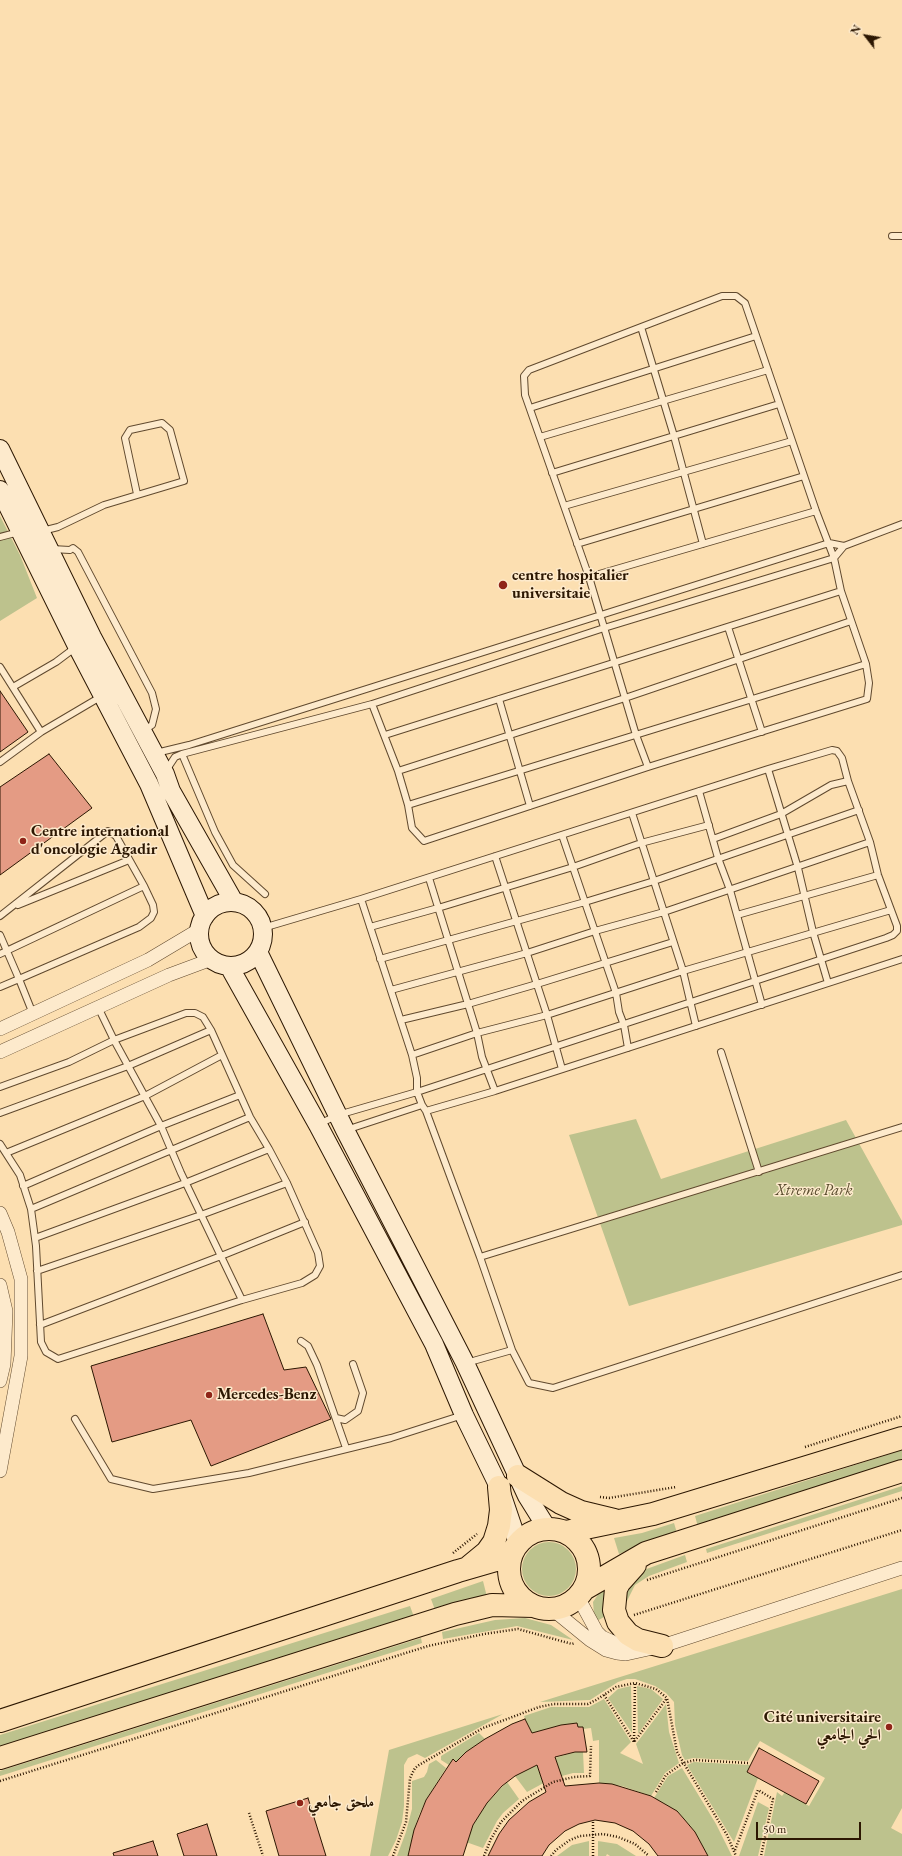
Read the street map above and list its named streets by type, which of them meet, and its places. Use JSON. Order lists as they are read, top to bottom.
{
  "parks": ["Xtreme Park"],
  "places": [
    "centre hospitalier universitaie",
    "Centre international d'oncologie Agadir",
    "Mercedes-Benz",
    "Cité universitaire الحي الجامعي",
    "ملحق جامعي"
  ],
  "scale_bar": "50 m",
  "north": "top left"
}
